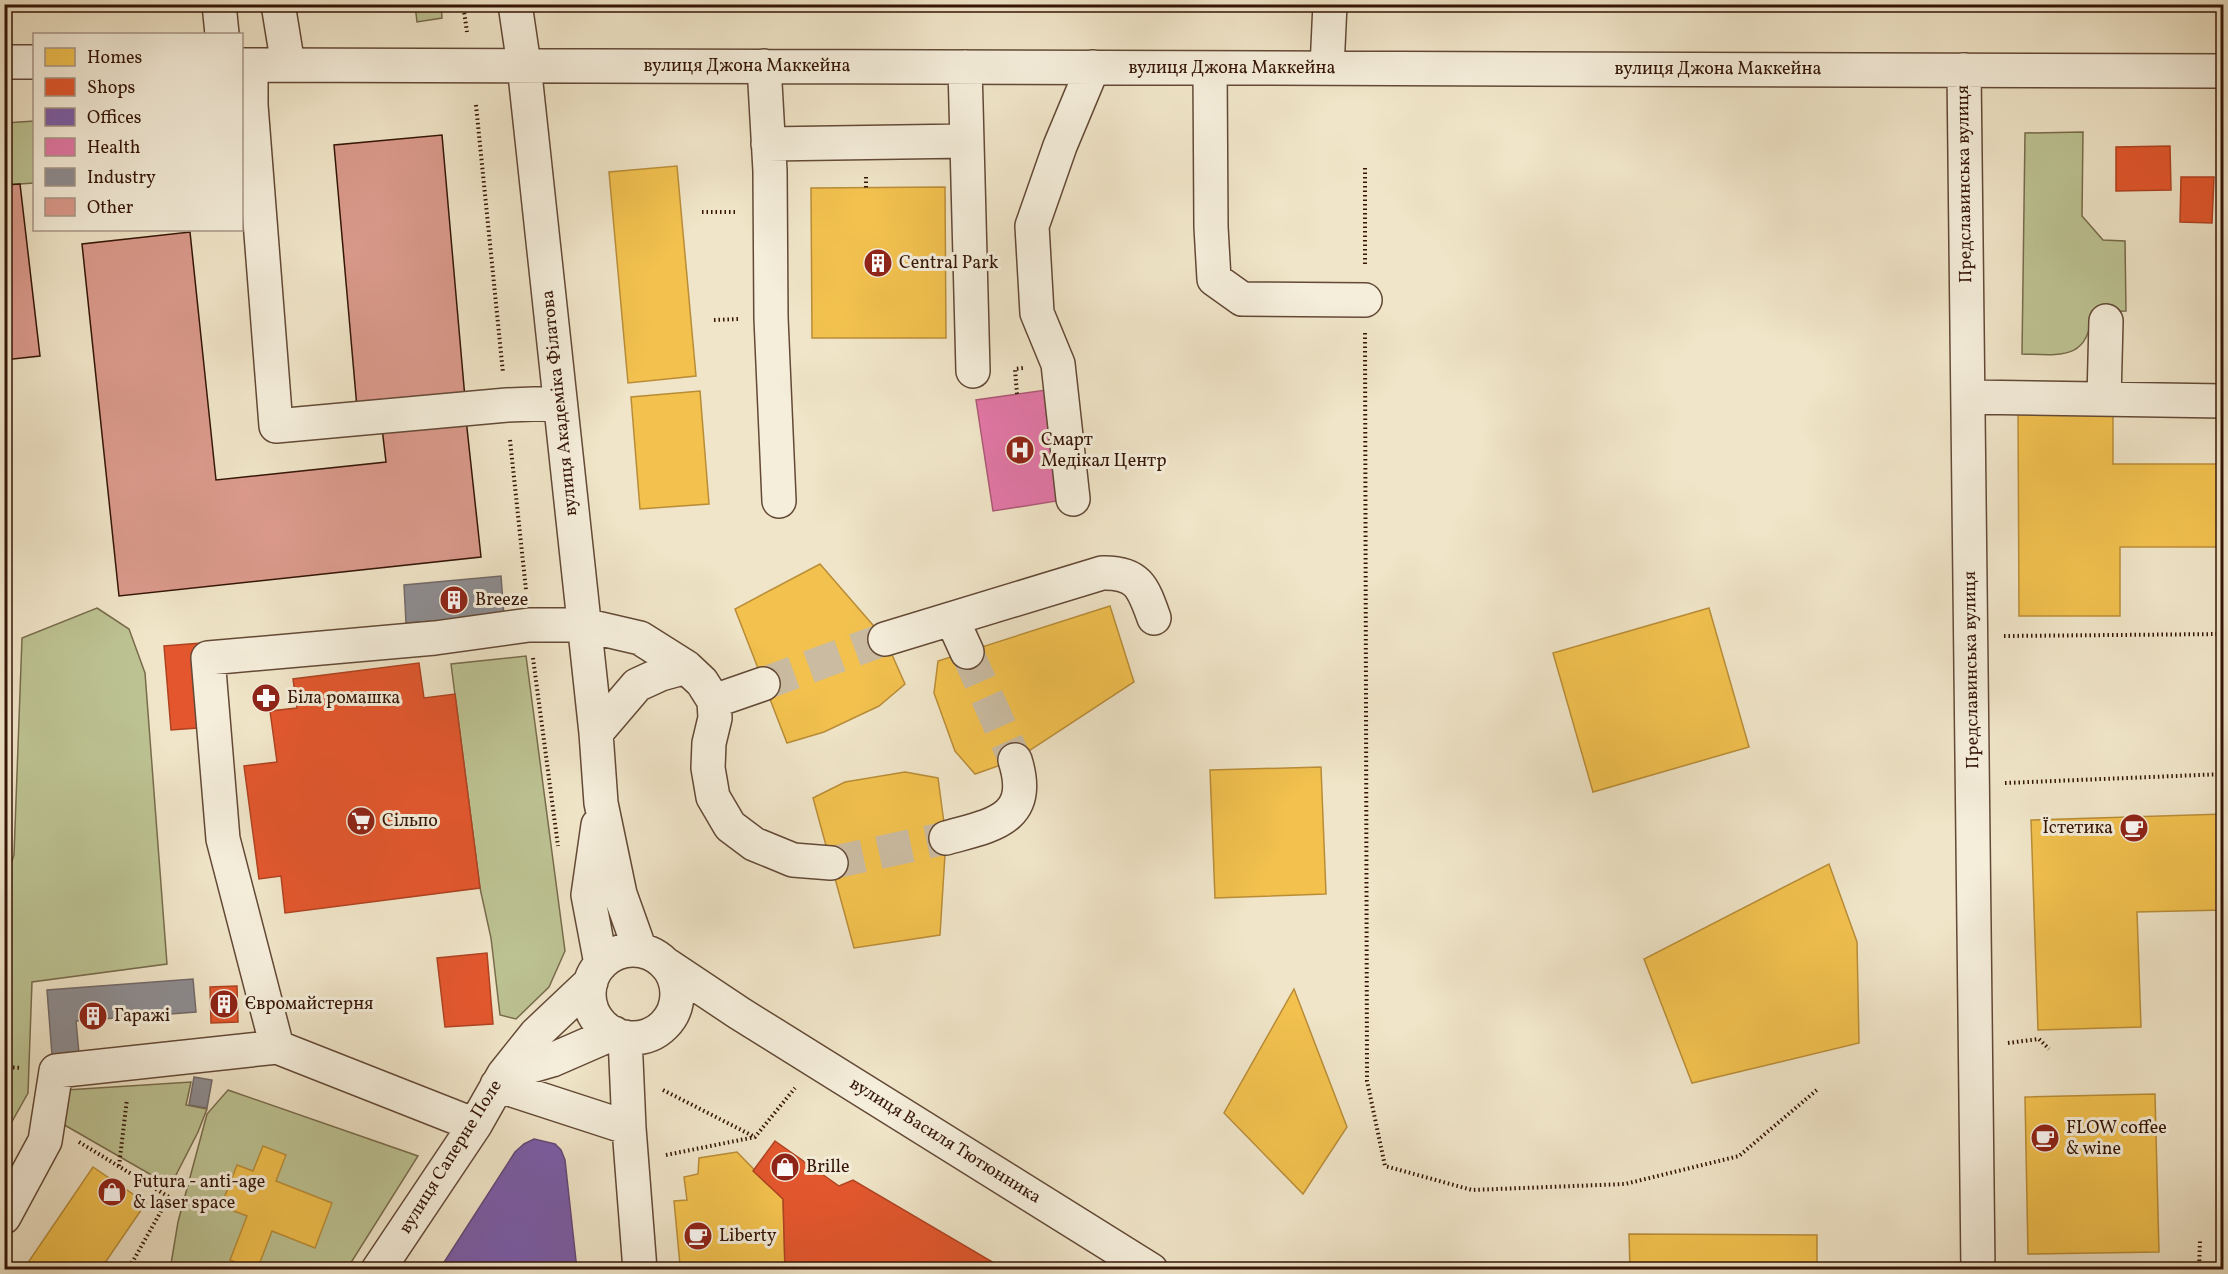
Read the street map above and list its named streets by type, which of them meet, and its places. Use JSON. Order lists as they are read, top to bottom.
{
  "streets": {
    "street": [
      "вулиця Джона Маккейна",
      "Предславинська вулиця",
      "вулиця Академіка Філатова",
      "вулиця Василя Тютюнника",
      "вулиця Саперне Поле"
    ]
  },
  "crossings": [
    ["вулиця Джона Маккейна", "Предславинська вулиця"],
    ["вулиця Джона Маккейна", "вулиця Академіка Філатова"],
    ["вулиця Академіка Філатова", "вулиця Василя Тютюнника"],
    ["вулиця Академіка Філатова", "вулиця Саперне Поле"],
    ["вулиця Василя Тютюнника", "вулиця Саперне Поле"]
  ],
  "places": {
    "building": [
      "Central Park",
      "Breeze",
      "Євромайстерня",
      "Гаражі"
    ],
    "hospital": ["Смарт Медікал Центр"],
    "pharmacy": ["Біла ромашка"],
    "supermarket": ["Сільпо"],
    "cafe": ["Їстетика", "FLOW coffee & wine", "Liberty"],
    "shop": ["Brille", "Futura - anti-age & laser space"]
  },
  "legend": [
    "Homes",
    "Shops",
    "Offices",
    "Health",
    "Industry",
    "Other"
  ]
}
